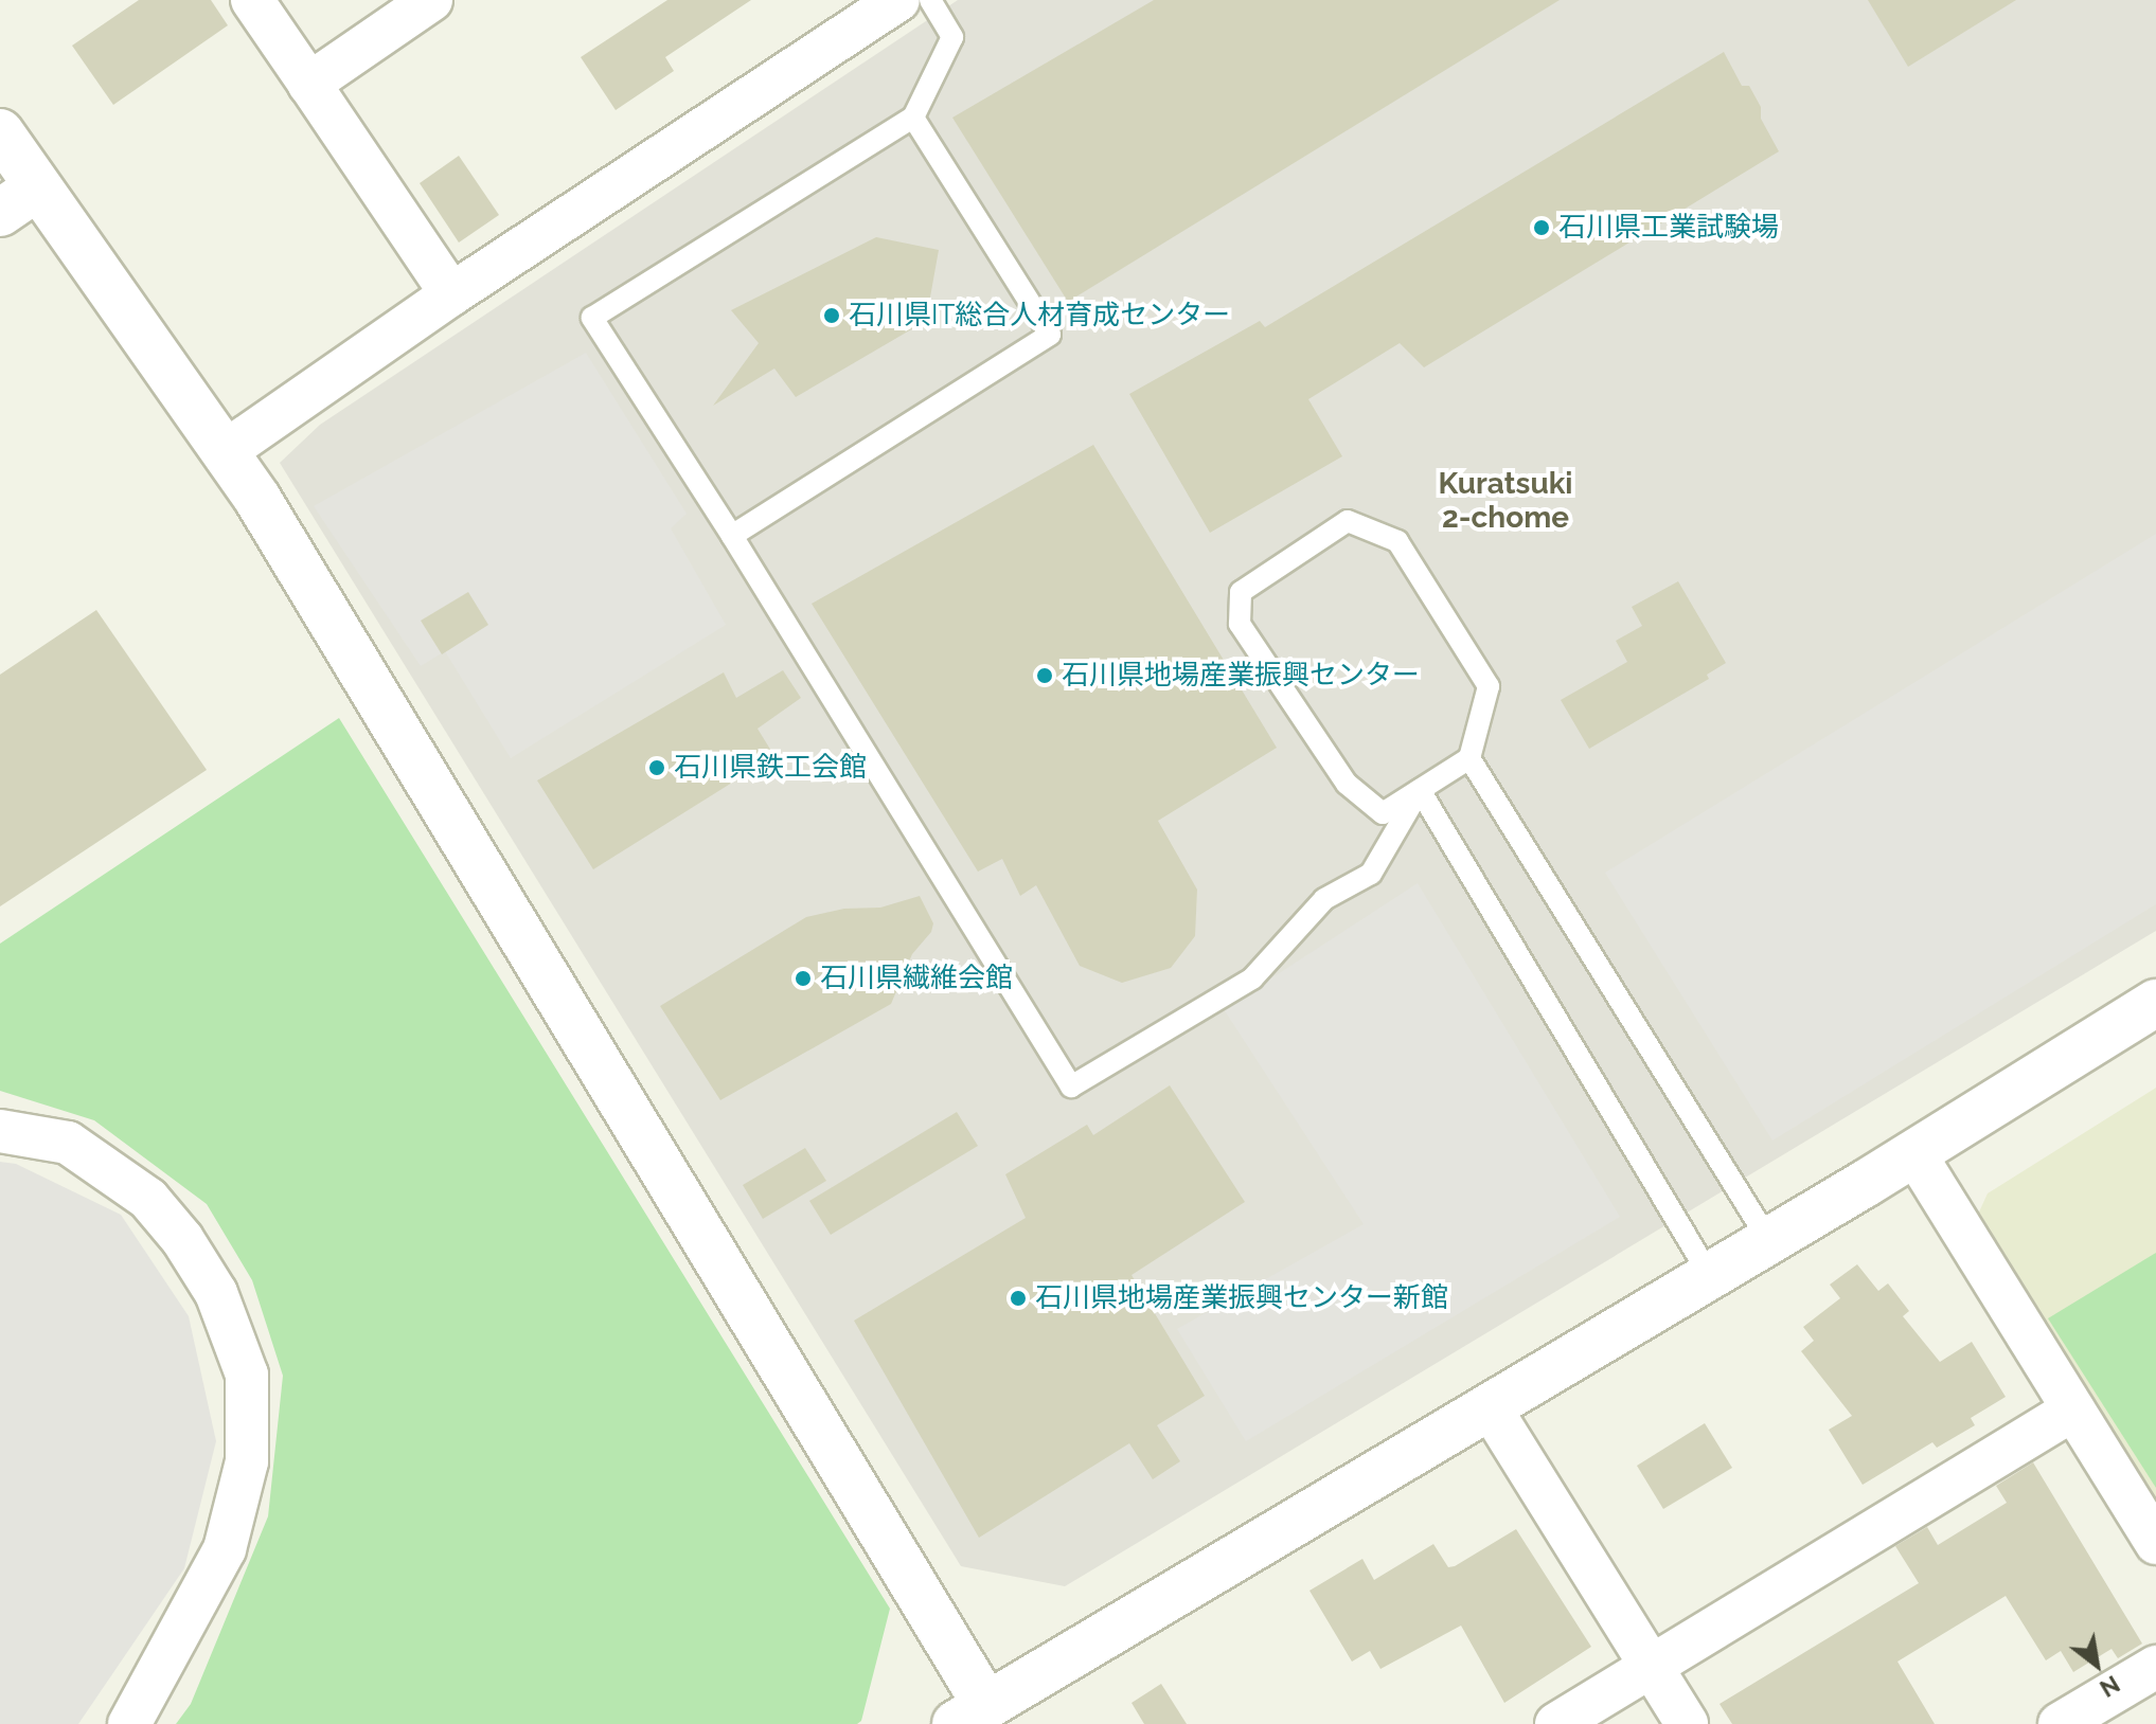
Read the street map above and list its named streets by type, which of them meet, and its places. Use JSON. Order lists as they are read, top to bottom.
{
  "districts": ["Kuratsuki 2-chome"],
  "places": [
    "石川県工業試験場",
    "石川県IT総合人材育成センター",
    "石川県地場産業振興センター",
    "石川県鉄工会館",
    "石川県繊維会館",
    "石川県地場産業振興センター新館"
  ],
  "north": "bottom right"
}
